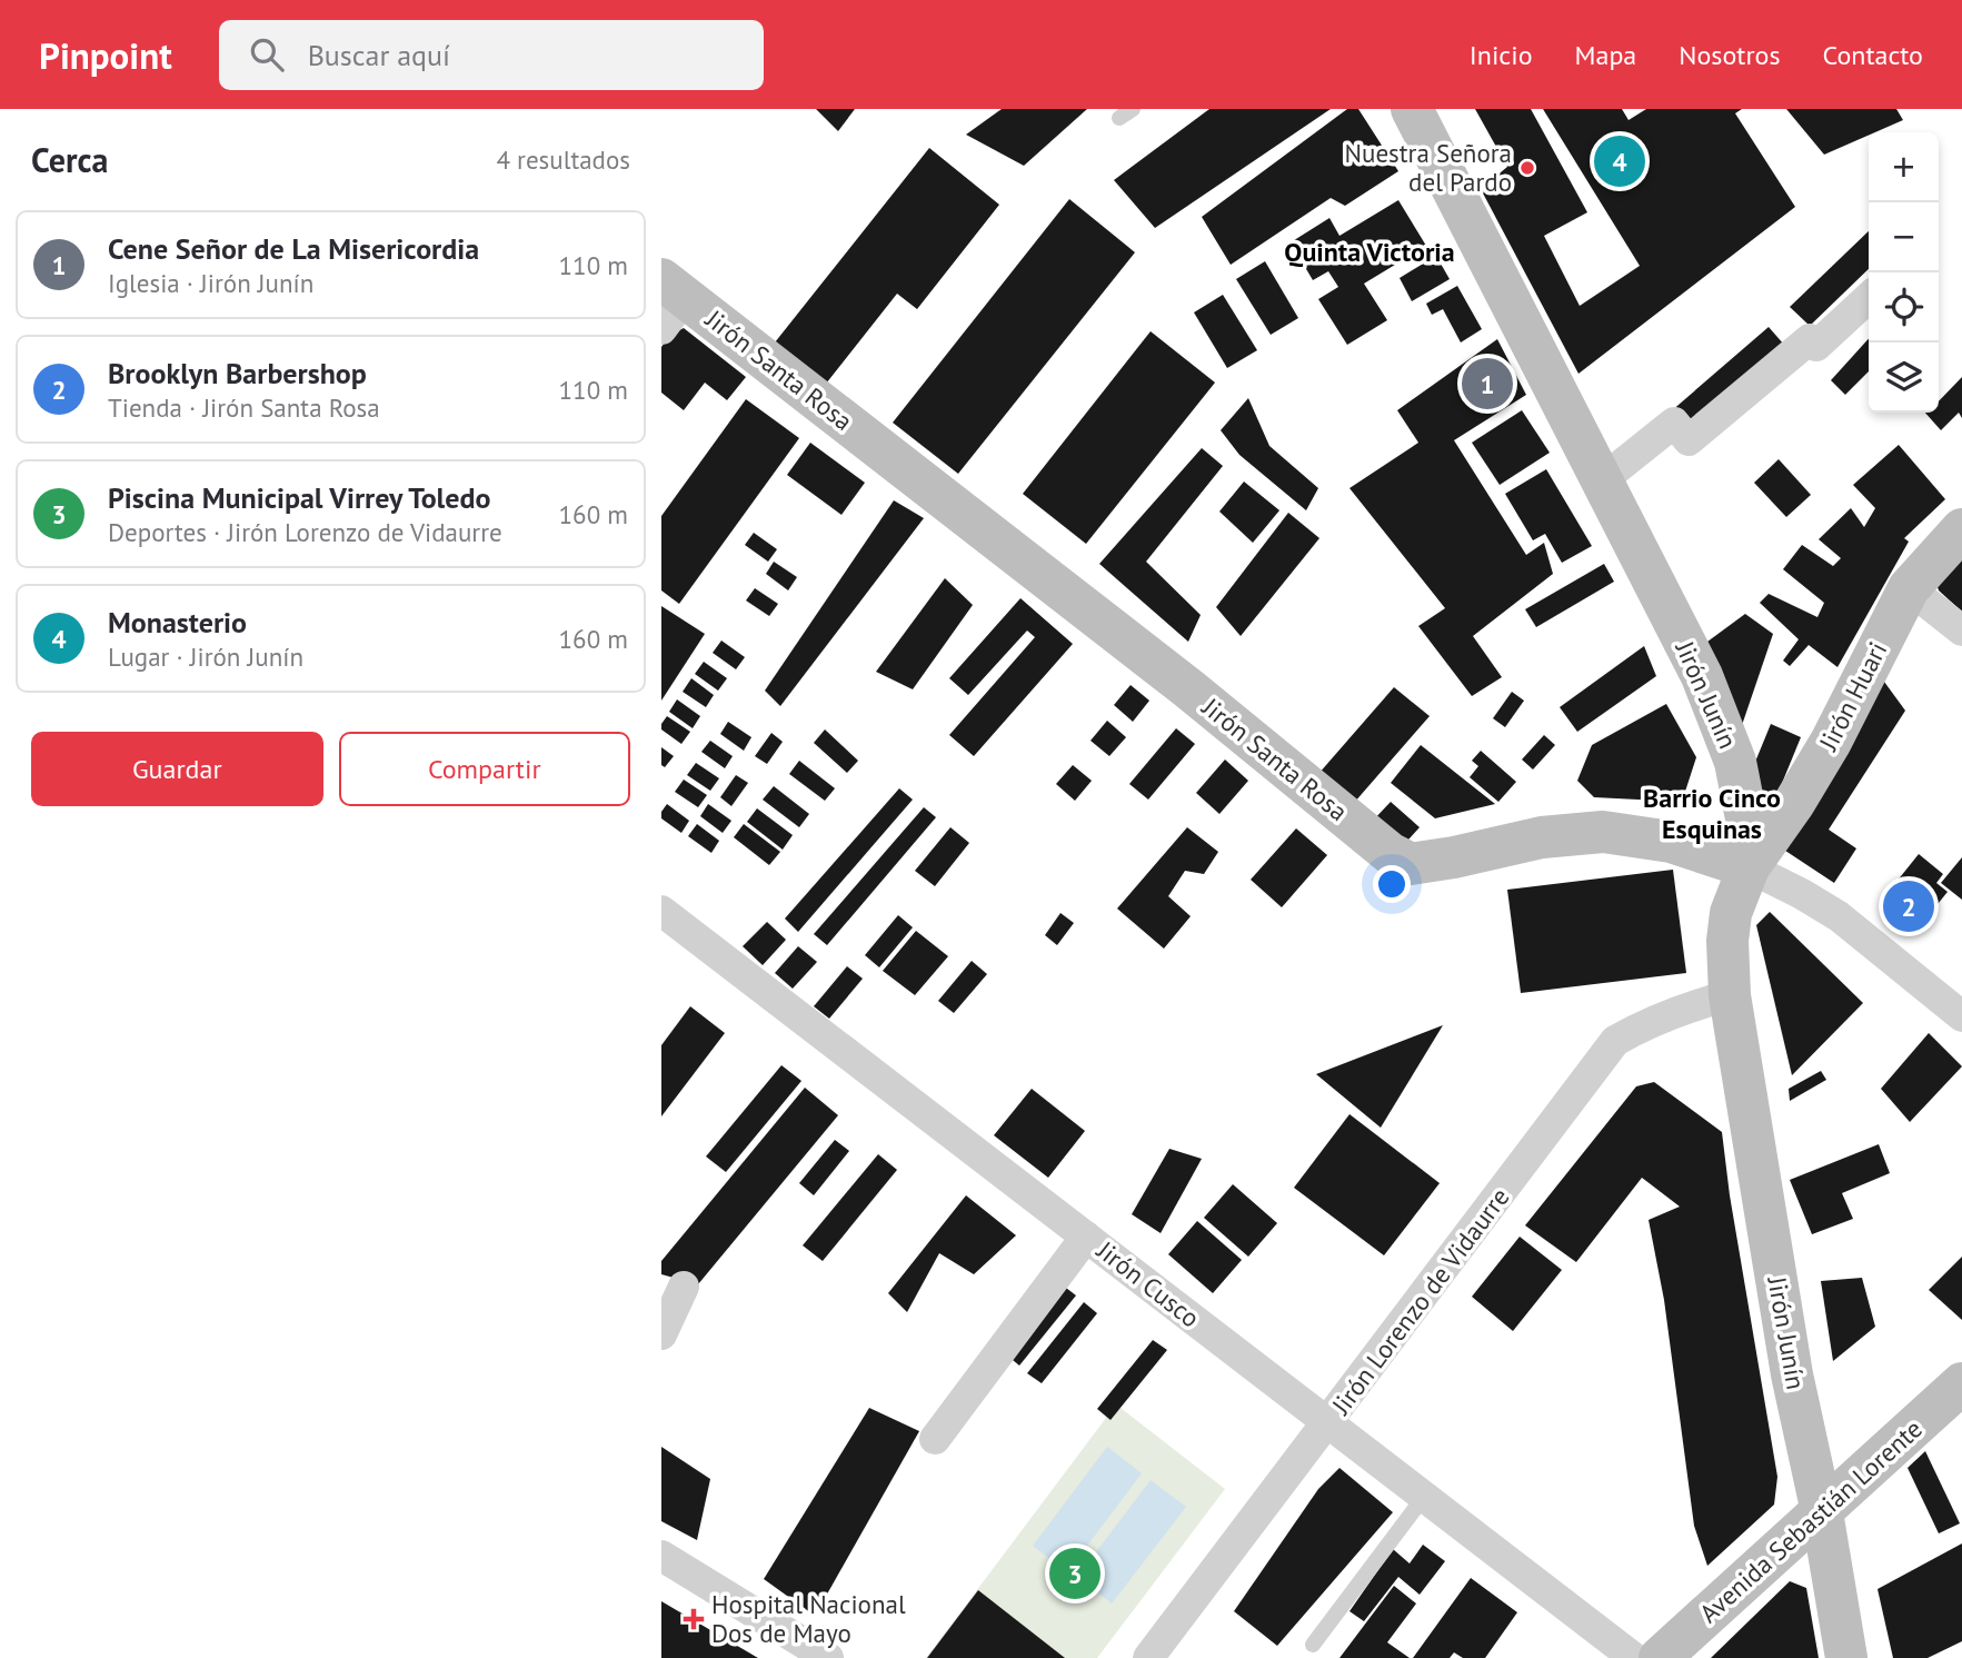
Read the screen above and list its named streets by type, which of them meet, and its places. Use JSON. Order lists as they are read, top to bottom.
{
  "streets": {
    "street": [
      "Jirón Santa Rosa",
      "Jirón Junín",
      "Jirón Huari",
      "Jirón Cusco",
      "Jirón Lorenzo de Vidaurre",
      "Avenida Sebastián Lorente"
    ]
  },
  "crossings": [
    ["Jirón Santa Rosa", "Jirón Junín"],
    ["Jirón Santa Rosa", "Jirón Huari"],
    ["Jirón Junín", "Jirón Huari"],
    ["Jirón Junín", "Jirón Lorenzo de Vidaurre"],
    ["Jirón Junín", "Avenida Sebastián Lorente"],
    ["Jirón Cusco", "Jirón Lorenzo de Vidaurre"]
  ],
  "districts": ["Quinta Victoria", "Barrio Cinco Esquinas"],
  "places": {
    "other": ["Nuestra Señora del Pardo"],
    "health": ["Hospital Nacional Dos de Mayo"]
  },
  "page": {
    "header": "Pinpoint",
    "search": "Buscar aquí",
    "nav": [
      "Inicio",
      "Mapa",
      "Nosotros",
      "Contacto"
    ],
    "heading": ["Cerca", "4 resultados"],
    "pins": [
      "4",
      "1",
      "2",
      "3"
    ],
    "map_buttons": ["+", "−"],
    "list": [
      {
        "mark": "1",
        "name": "Cene Señor de La Misericordia",
        "note": "Iglesia · Jirón Junín",
        "value": "110 m"
      },
      {
        "mark": "2",
        "name": "Brooklyn Barbershop",
        "note": "Tienda · Jirón Santa Rosa",
        "value": "110 m"
      },
      {
        "mark": "3",
        "name": "Piscina Municipal Virrey Toledo",
        "note": "Deportes · Jirón Lorenzo de Vidaurre",
        "value": "160 m"
      },
      {
        "mark": "4",
        "name": "Monasterio",
        "note": "Lugar · Jirón Junín",
        "value": "160 m"
      }
    ],
    "buttons": ["Guardar", "Compartir"]
  }
}
